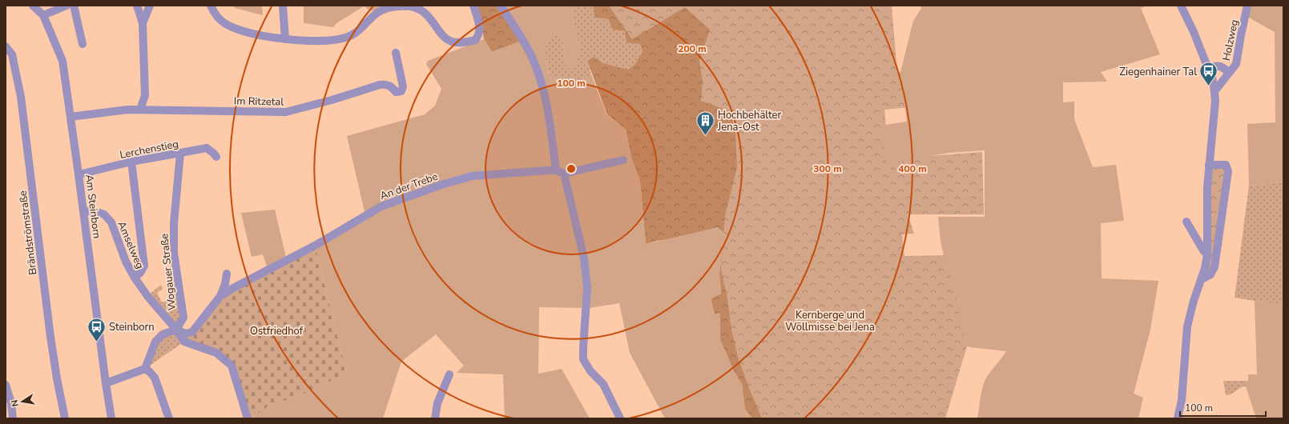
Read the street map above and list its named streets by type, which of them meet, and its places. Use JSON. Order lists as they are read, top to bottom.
{
  "streets": {
    "street": [
      "Holzweg",
      "Im Ritzetal",
      "Lerchenstieg",
      "An der Trebe",
      "Am Steinborn",
      "Brändströmstraße",
      "Amselweg",
      "Wogauer Straße"
    ]
  },
  "crossings": [
    ["Im Ritzetal", "Am Steinborn"],
    ["Lerchenstieg", "Wogauer Straße"],
    ["An der Trebe", "Amselweg"],
    ["An der Trebe", "Wogauer Straße"],
    ["Am Steinborn", "Amselweg"],
    ["Amselweg", "Wogauer Straße"]
  ],
  "parks": ["Kernberge und Wöllmisse bei Jena", "Ostfriedhof"],
  "places": {
    "bus stop": ["Ziegenhainer Tal", "Steinborn"],
    "building": ["Hochbehälter Jena-Ost"]
  },
  "scale_bar": "100 m",
  "north": "left",
  "rings": [
    "200 m",
    "100 m",
    "300 m",
    "400 m"
  ]
}
